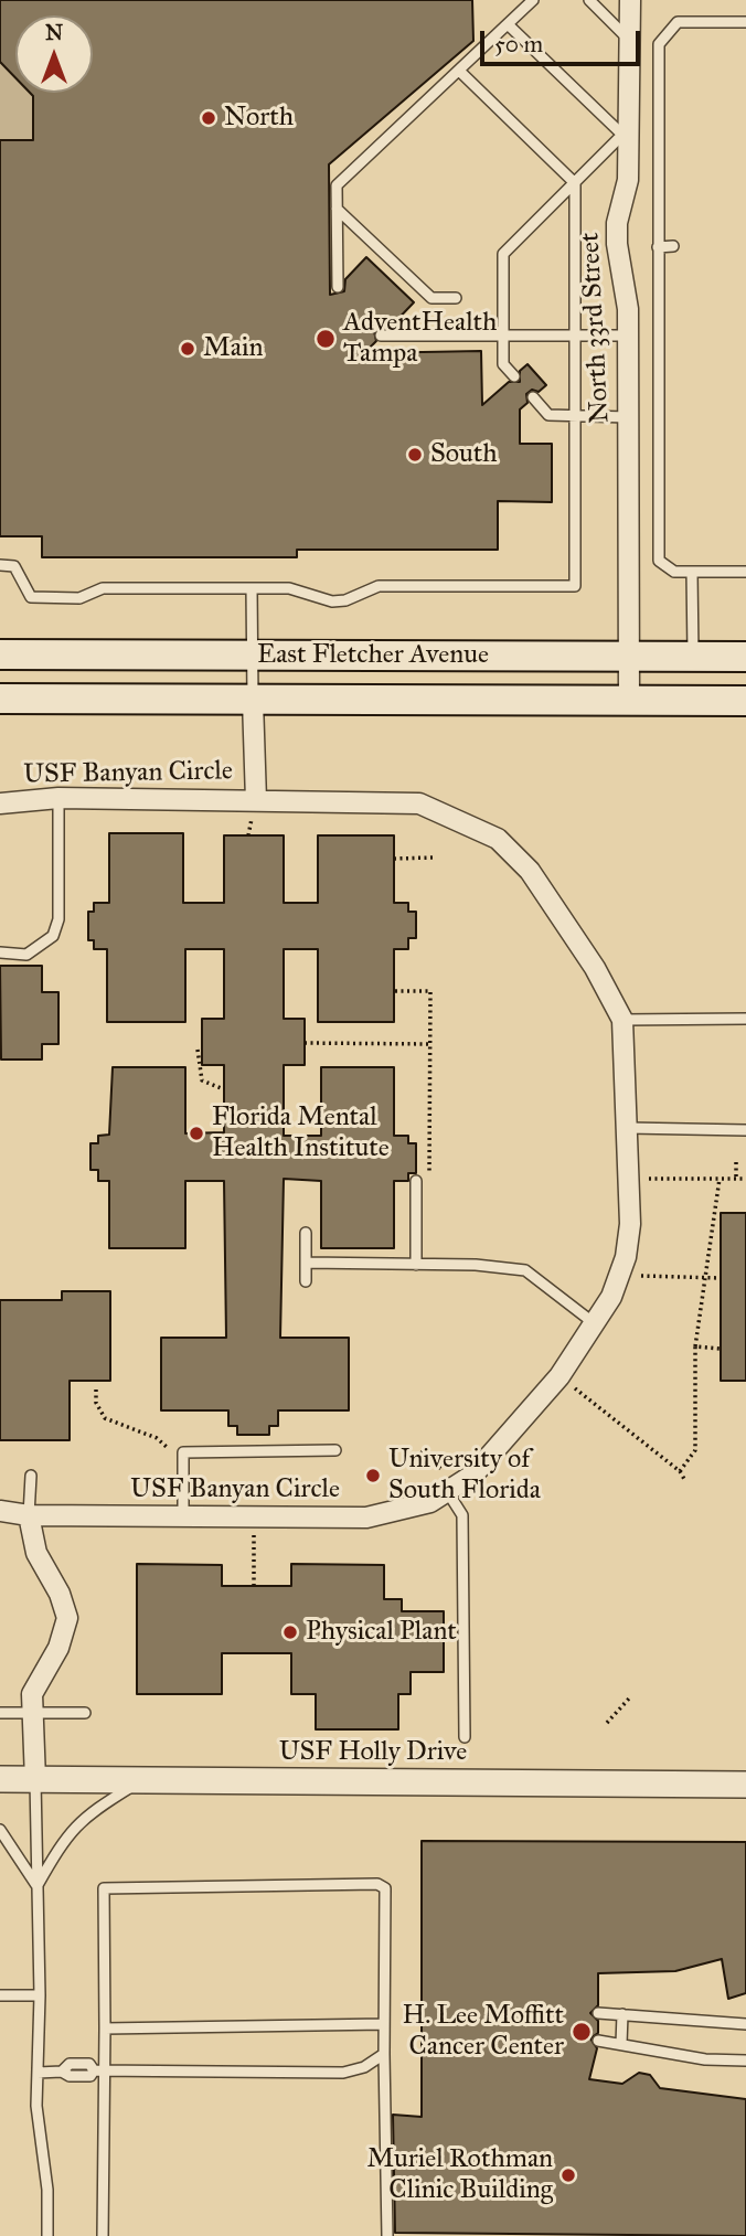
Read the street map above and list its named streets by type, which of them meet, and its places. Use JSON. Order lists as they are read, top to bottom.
{
  "streets": {
    "main road": ["East Fletcher Avenue"],
    "street": ["North 33rd Street", "USF Banyan Circle", "USF Holly Drive"]
  },
  "crossings": [
    ["North 33rd Street", "East Fletcher Avenue"],
    ["East Fletcher Avenue", "USF Banyan Circle"]
  ],
  "places": [
    "North",
    "AdventHealth Tampa",
    "Main",
    "South",
    "Florida Mental Health Institute",
    "University of South Florida",
    "Physical Plant",
    "H. Lee Moffitt Cancer Center",
    "Muriel Rothman Clinic Building"
  ],
  "scale_bar": "50 m",
  "north": "top"
}
